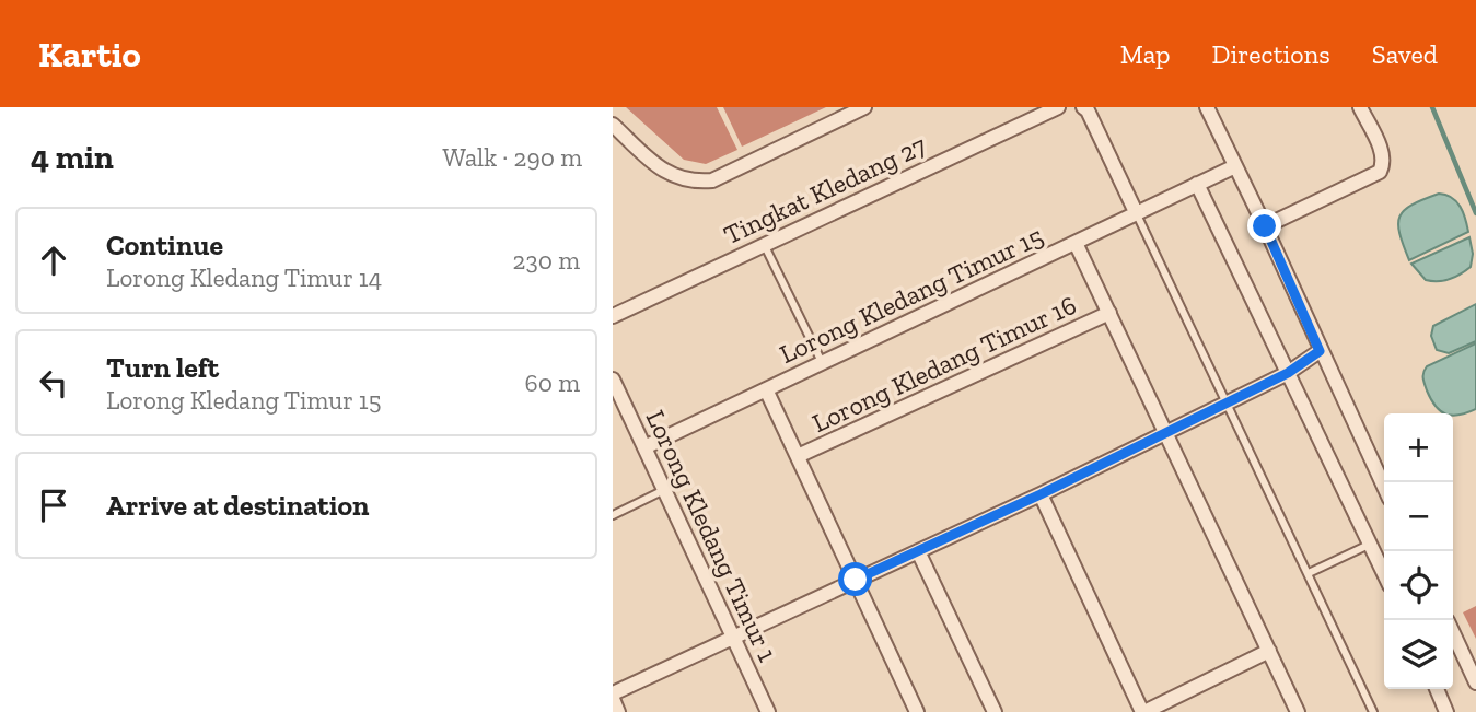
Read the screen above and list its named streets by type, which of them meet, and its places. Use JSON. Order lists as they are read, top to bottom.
{
  "streets": {
    "street": [
      "Tingkat Kledang 27",
      "Lorong Kledang Timur 15",
      "Lorong Kledang Timur 16",
      "Lorong Kledang Timur 1"
    ]
  },
  "crossings": [
    ["Lorong Kledang Timur 15", "Lorong Kledang Timur 1"]
  ],
  "page": {
    "header": "Kartio",
    "nav": ["Map", "Directions", "Saved"],
    "heading": ["4 min", "Walk · 290 m"],
    "list": [
      ["Continue", "Lorong Kledang Timur 14", "230 m"],
      ["Turn left", "Lorong Kledang Timur 15", "60 m"],
      "Arrive at destination"
    ],
    "map_buttons": ["+", "−"]
  }
}
